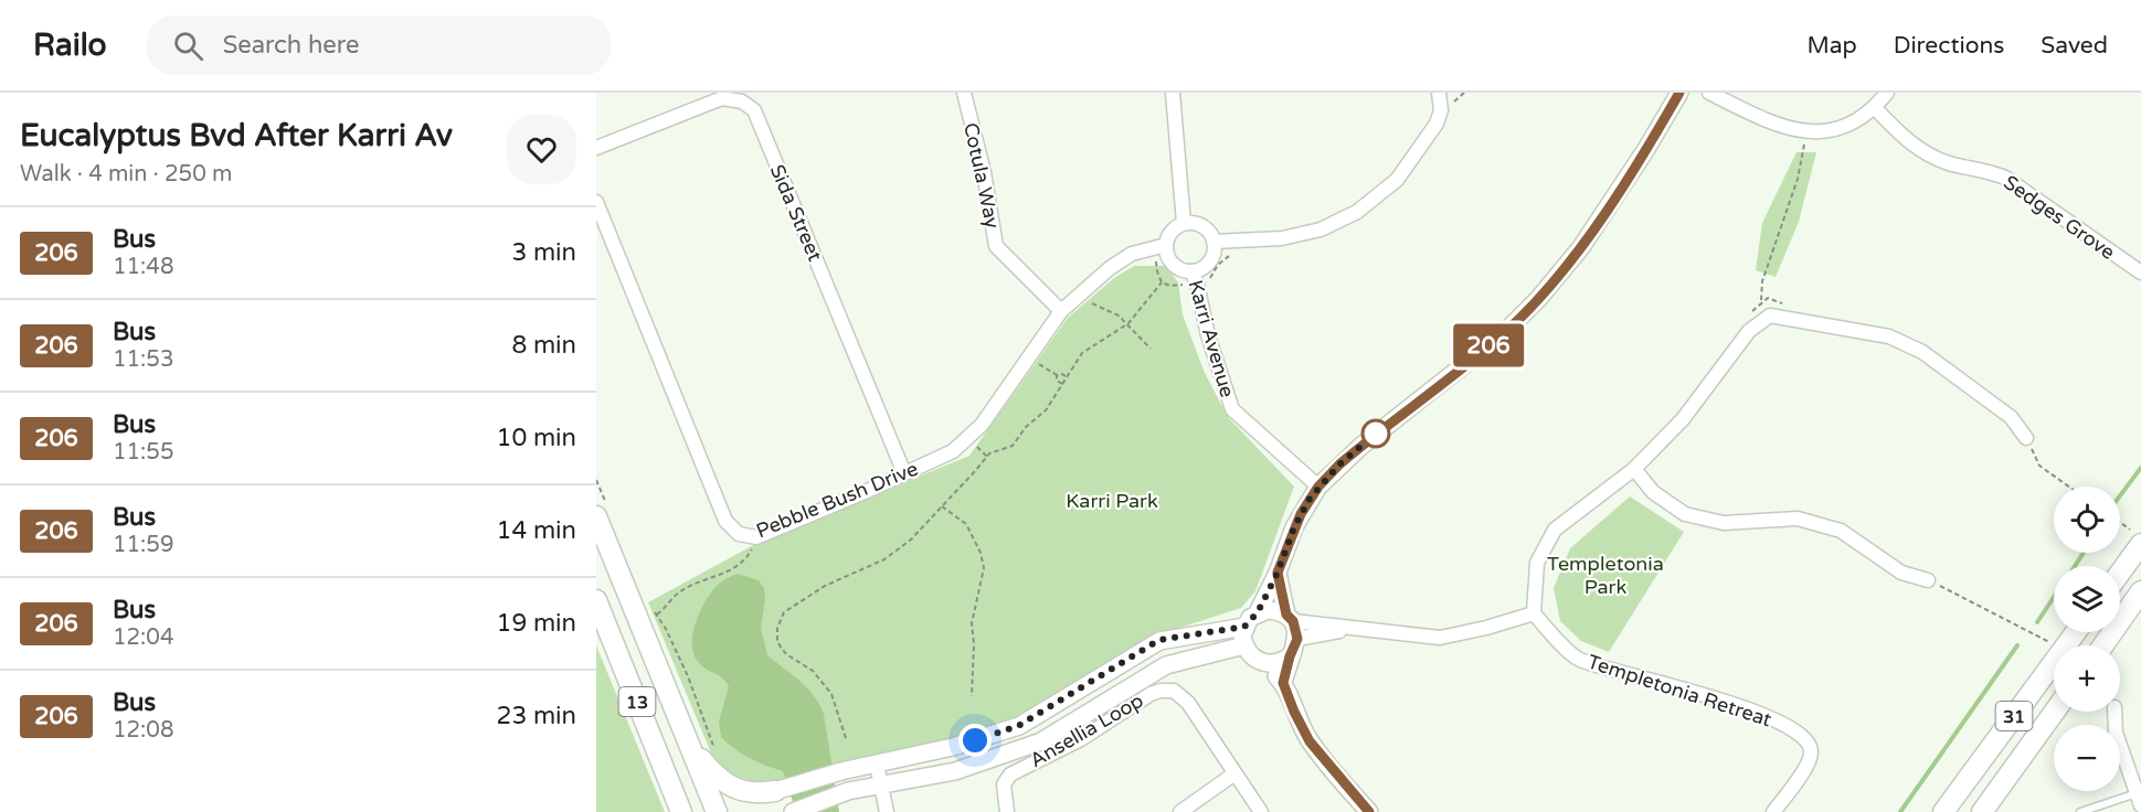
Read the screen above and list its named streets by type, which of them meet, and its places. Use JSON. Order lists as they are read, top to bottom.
{
  "streets": {
    "main road": ["13", "31"],
    "street": [
      "Cotula Way",
      "Sida Street",
      "Sedges Grove",
      "Karri Avenue",
      "Pebble Bush Drive",
      "Templetonia Retreat",
      "Ansellia Loop"
    ]
  },
  "crossings": [
    ["Cotula Way", "Pebble Bush Drive"],
    ["Sida Street", "Pebble Bush Drive"],
    ["Karri Avenue", "Pebble Bush Drive"]
  ],
  "parks": ["Karri Park", "Templetonia Park"],
  "lines": ["bus line 206"],
  "page": {
    "header": "Railo",
    "search": "Search here",
    "nav": ["Map", "Directions", "Saved"],
    "heading": ["Eucalyptus Bvd After Karri Av", "Walk · 4 min · 250 m"],
    "on_map": "206",
    "list": [
      {
        "mark": "206",
        "name": "Bus",
        "note": "11:48",
        "value": "3 min"
      },
      {
        "mark": "206",
        "name": "Bus",
        "note": "11:53",
        "value": "8 min"
      },
      {
        "mark": "206",
        "name": "Bus",
        "note": "11:55",
        "value": "10 min"
      },
      {
        "mark": "206",
        "name": "Bus",
        "note": "11:59",
        "value": "14 min"
      },
      {
        "mark": "206",
        "name": "Bus",
        "note": "12:04",
        "value": "19 min"
      },
      {
        "mark": "206",
        "name": "Bus",
        "note": "12:08",
        "value": "23 min"
      }
    ],
    "map_buttons": ["+", "−"]
  }
}
